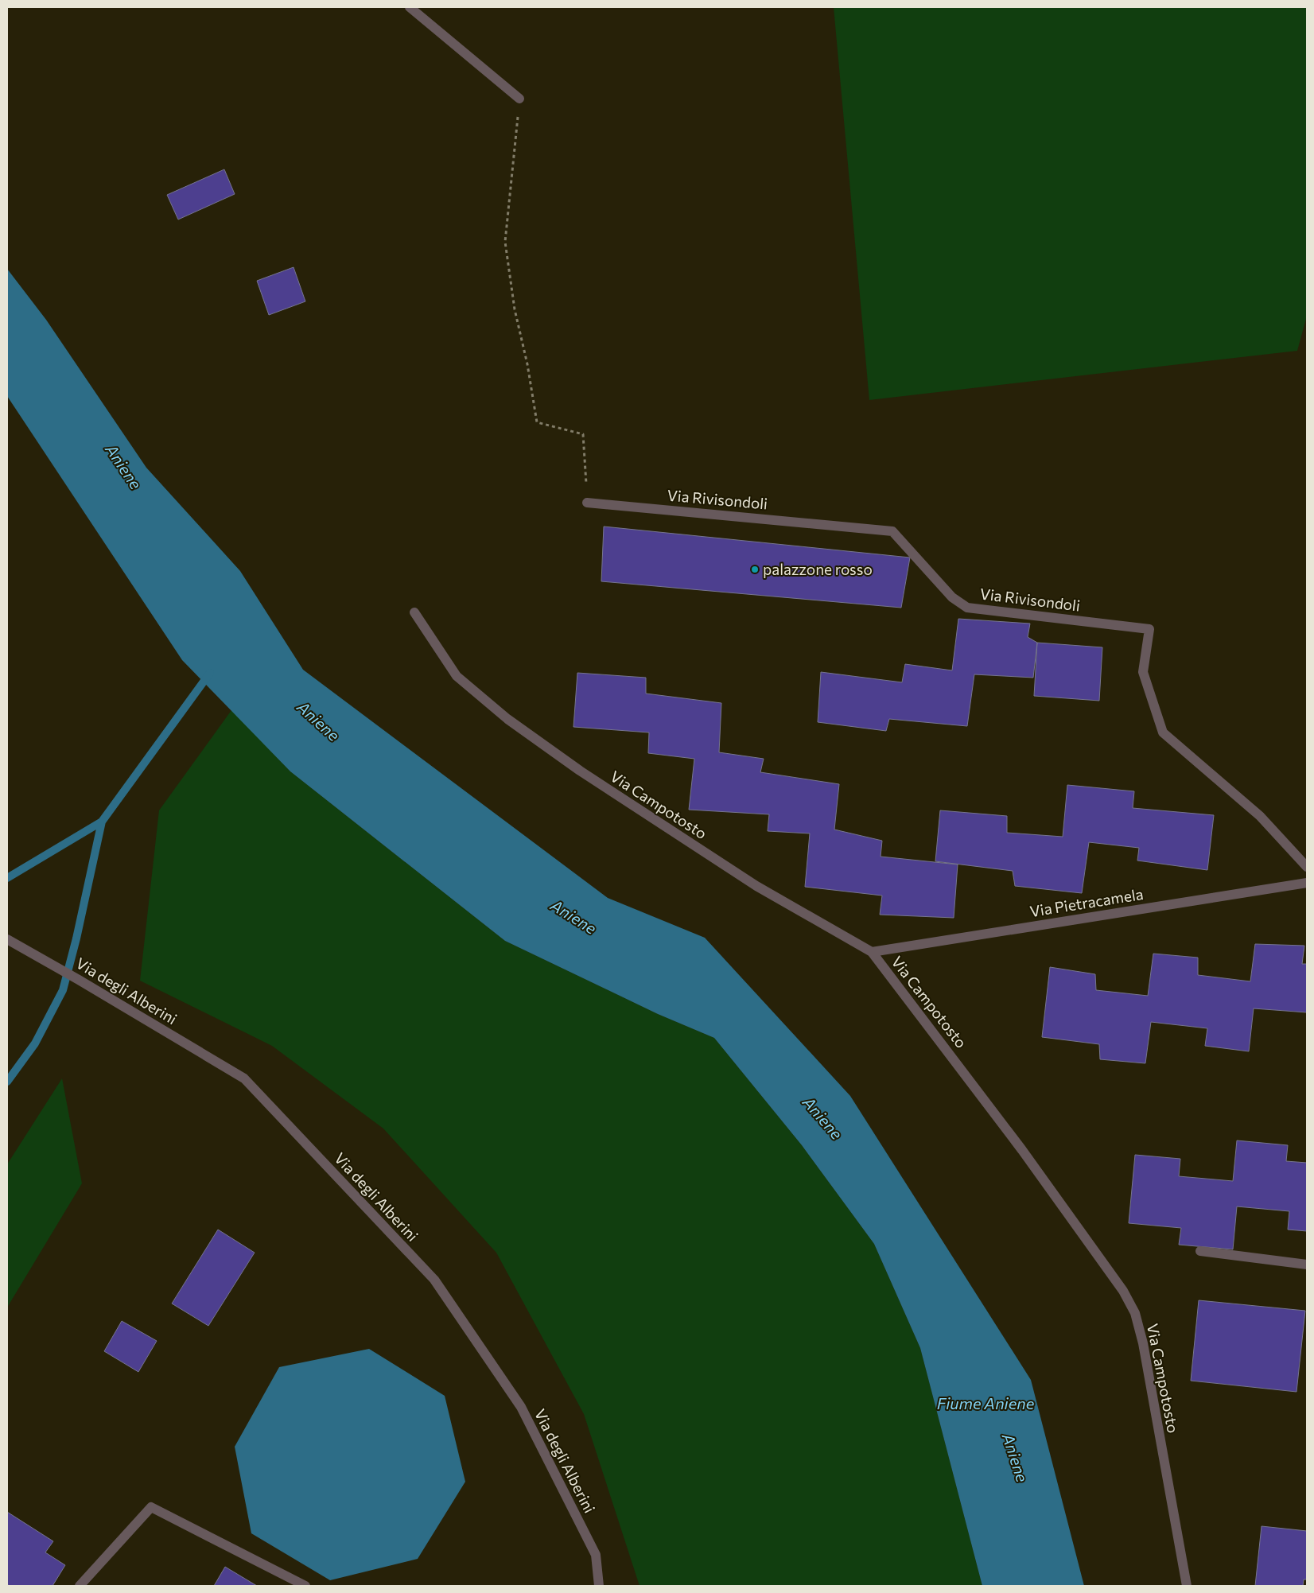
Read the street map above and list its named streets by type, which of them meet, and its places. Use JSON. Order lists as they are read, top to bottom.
{
  "streets": {
    "street": [
      "Via Rivisondoli",
      "Via Campotosto",
      "Via Pietracamela",
      "Via degli Alberini"
    ]
  },
  "crossings": [
    ["Via Campotosto", "Via Pietracamela"]
  ],
  "water": ["Aniene", "Fiume Aniene"],
  "places": ["palazzone rosso"]
}
